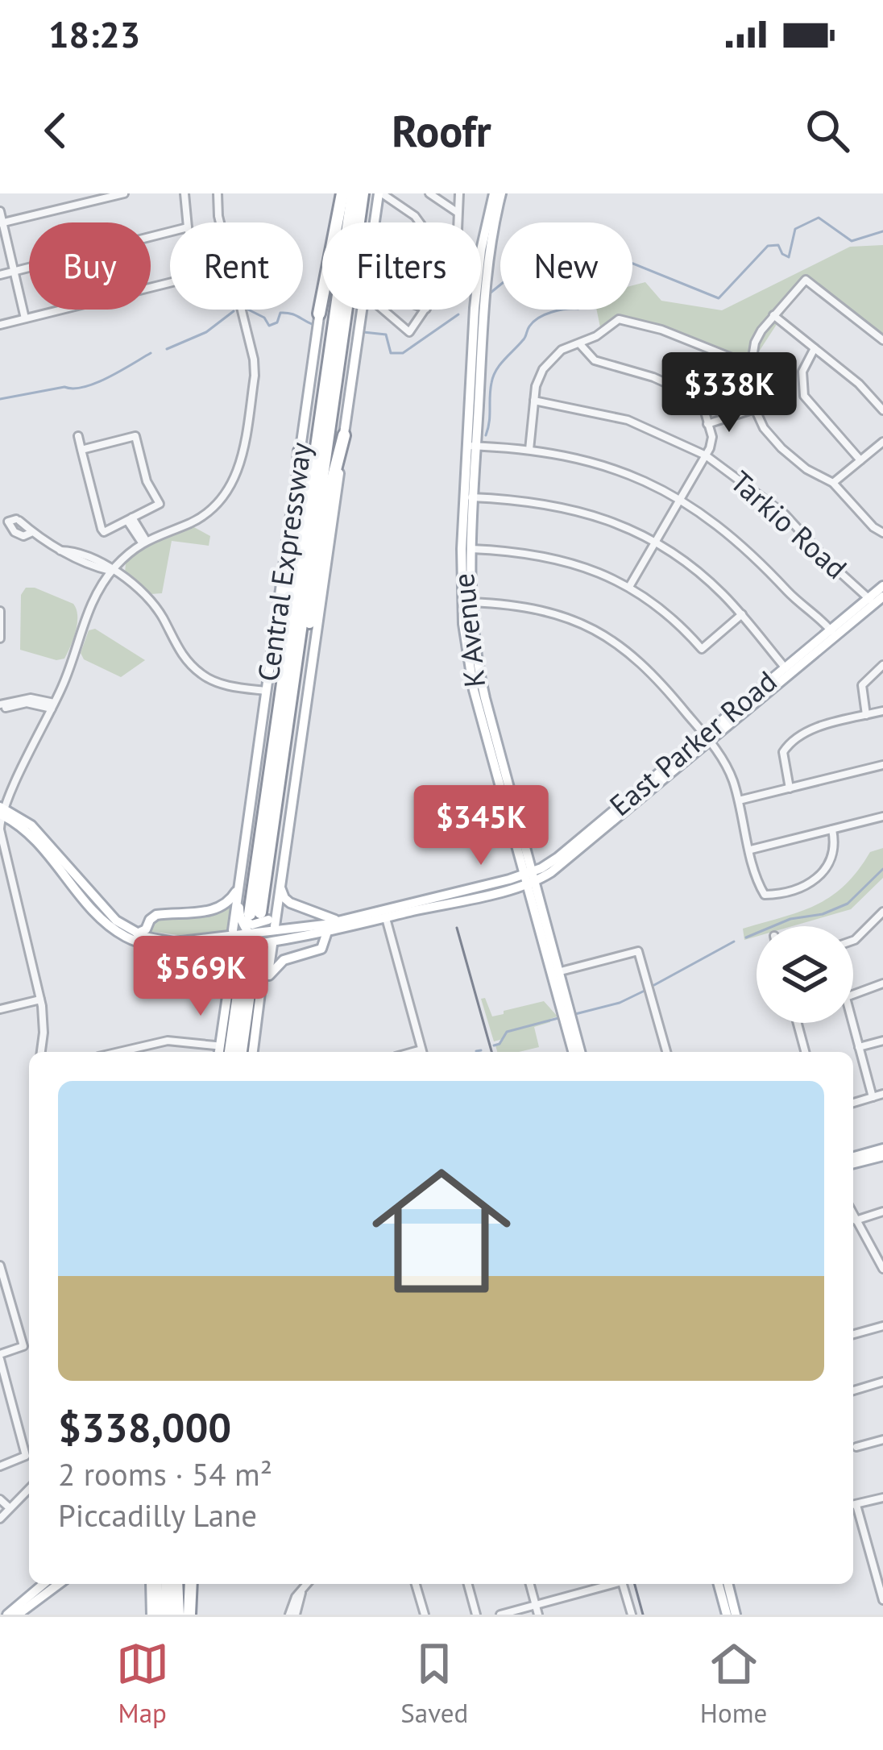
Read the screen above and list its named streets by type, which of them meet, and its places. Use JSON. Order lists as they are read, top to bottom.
{
  "streets": {
    "highway": ["Central Expressway"],
    "main road": ["K Avenue", "East Parker Road"],
    "street": ["Tarkio Road"]
  },
  "crossings": [
    ["Tarkio Road", "East Parker Road"],
    ["K Avenue", "East Parker Road"]
  ],
  "page": {
    "status": "18:23",
    "header": "Roofr",
    "chip": [
      "Buy",
      "Rent",
      "Filters",
      "New"
    ],
    "price": ["$338K", "$345K", "$569K"],
    "list": [
      {
        "name": "$338,000",
        "note": "2 rooms · 54 m² · Piccadilly Lane"
      }
    ],
    "tabs": ["Map", "Saved", "Home"]
  }
}
